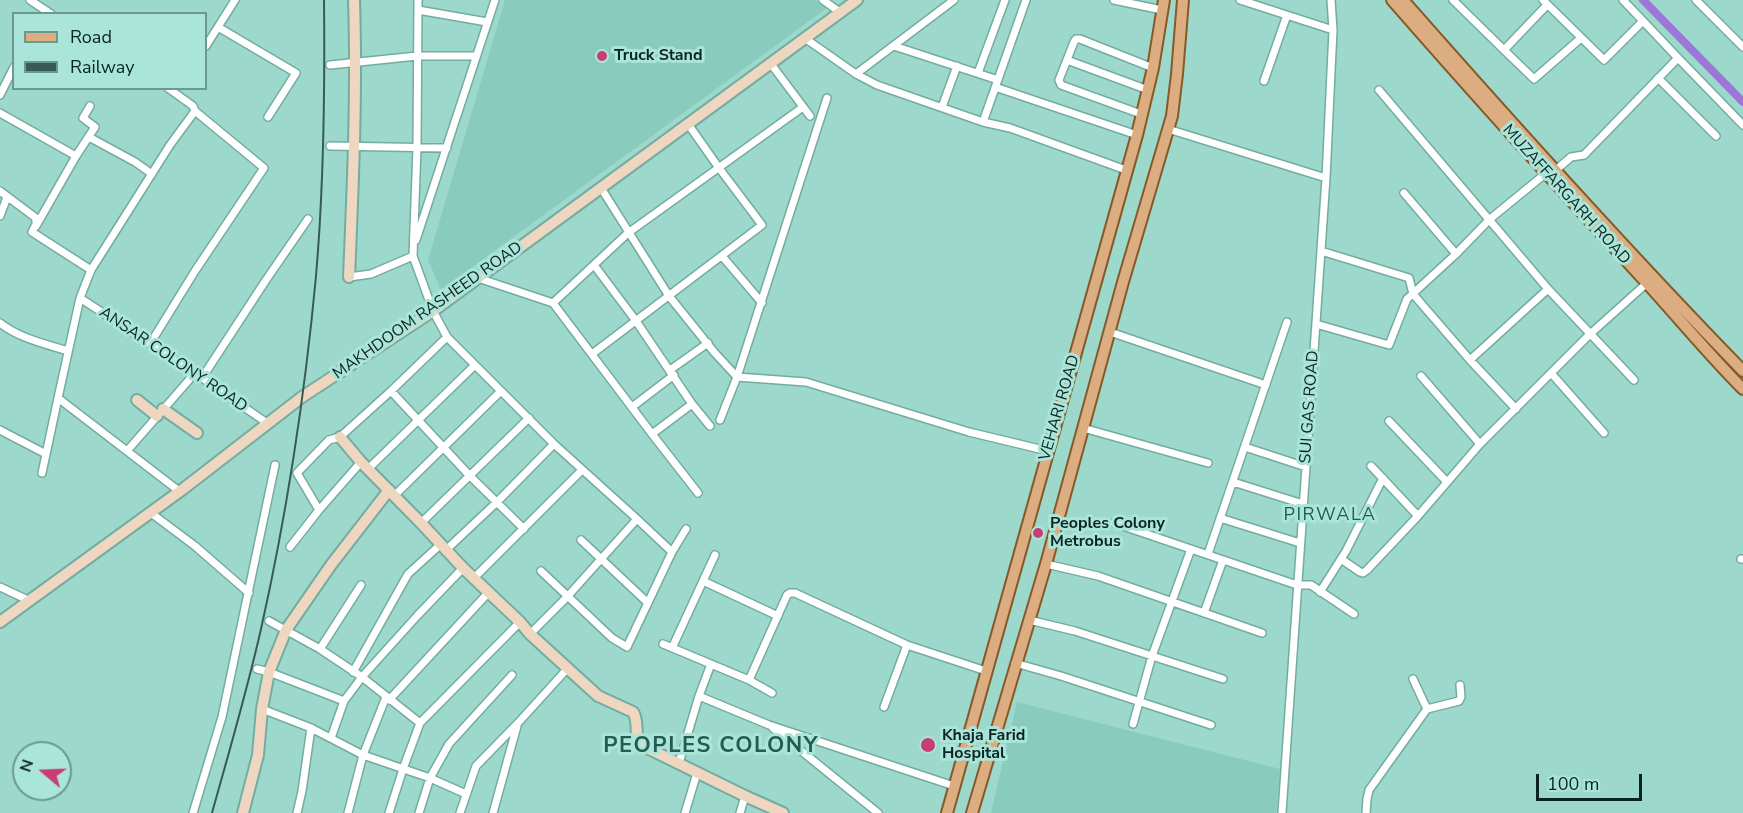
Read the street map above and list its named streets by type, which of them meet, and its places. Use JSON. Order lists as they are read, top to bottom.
{
  "streets": {
    "main road": ["MUZAFFARGARH ROAD", "VEHARI ROAD"],
    "street": ["MAKHDOOM RASHEED ROAD", "ANSAR COLONY ROAD", "SUI GAS ROAD"]
  },
  "crossings": [
    ["MAKHDOOM RASHEED ROAD", "ANSAR COLONY ROAD"]
  ],
  "districts": ["PIRWALA", "PEOPLES COLONY"],
  "places": ["Truck Stand", "Peoples Colony Metrobus", "Khaja Farid Hospital"],
  "legend": ["Road", "Railway"],
  "scale_bar": "100 m",
  "north": "left"
}
